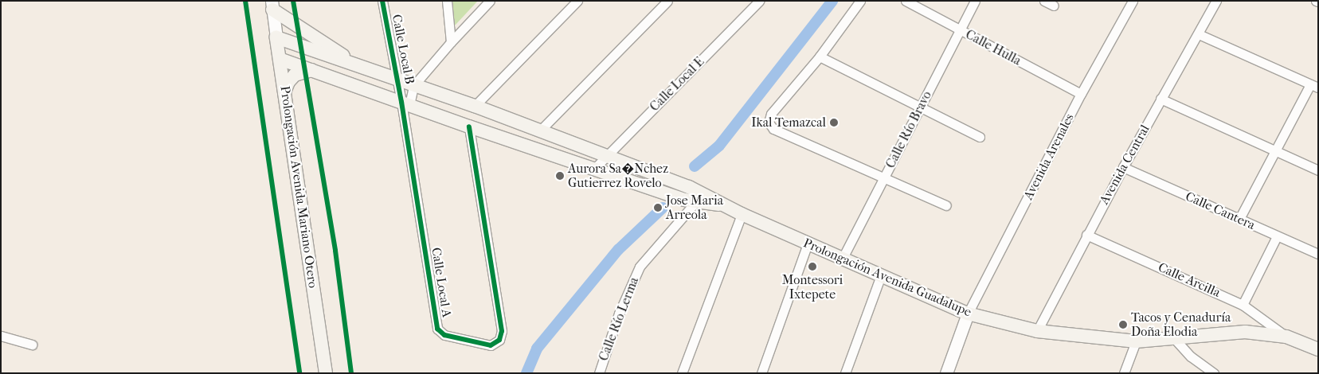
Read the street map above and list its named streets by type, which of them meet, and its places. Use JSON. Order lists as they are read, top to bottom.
{
  "streets": {
    "main road": ["Prolongación Avenida Mariano Otero", "Prolongación Avenida Guadalupe"],
    "street": [
      "Calle Hulla",
      "Calle Local B",
      "Calle Local E",
      "Calle Río Bravo",
      "Avenida Arenales",
      "Avenida Central",
      "Calle Cantera",
      "Calle Arcilla",
      "Calle Local A",
      "Calle Río Lerma"
    ]
  },
  "crossings": [
    ["Calle Hulla", "Calle Río Bravo"],
    ["Calle Hulla", "Avenida Arenales"],
    ["Calle Local B", "Prolongación Avenida Guadalupe"],
    ["Calle Local B", "Calle Local A"],
    ["Calle Local E", "Prolongación Avenida Guadalupe"],
    ["Calle Río Bravo", "Prolongación Avenida Guadalupe"],
    ["Avenida Arenales", "Prolongación Avenida Guadalupe"],
    ["Avenida Central", "Calle Cantera"],
    ["Avenida Central", "Prolongación Avenida Guadalupe"],
    ["Avenida Central", "Calle Arcilla"],
    ["Prolongación Avenida Mariano Otero", "Prolongación Avenida Guadalupe"],
    ["Prolongación Avenida Guadalupe", "Calle Arcilla"],
    ["Prolongación Avenida Guadalupe", "Calle Local A"],
    ["Prolongación Avenida Guadalupe", "Calle Río Lerma"]
  ],
  "places": [
    "Ikal Temazcal",
    "Aurora Sa�Nchez Gutierrez Rovelo",
    "Jose Maria Arreola",
    "Montessori Ixtepete",
    "Tacos y Cenaduría Doña Elodia"
  ]
}
